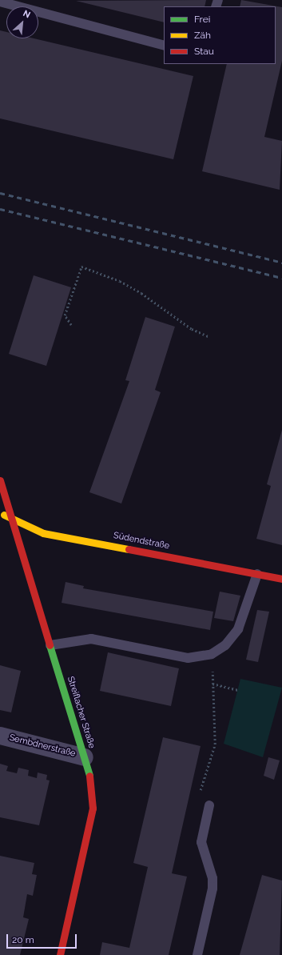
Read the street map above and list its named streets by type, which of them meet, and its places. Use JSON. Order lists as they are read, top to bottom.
{
  "streets": {
    "street": ["Südendstraße", "Streiflacher Straße", "Sembdnerstraße"]
  },
  "crossings": [
    ["Südendstraße", "Streiflacher Straße"],
    ["Streiflacher Straße", "Sembdnerstraße"]
  ],
  "legend": ["Frei", "Zäh", "Stau"],
  "scale_bar": "20 m",
  "north": "top right"
}
